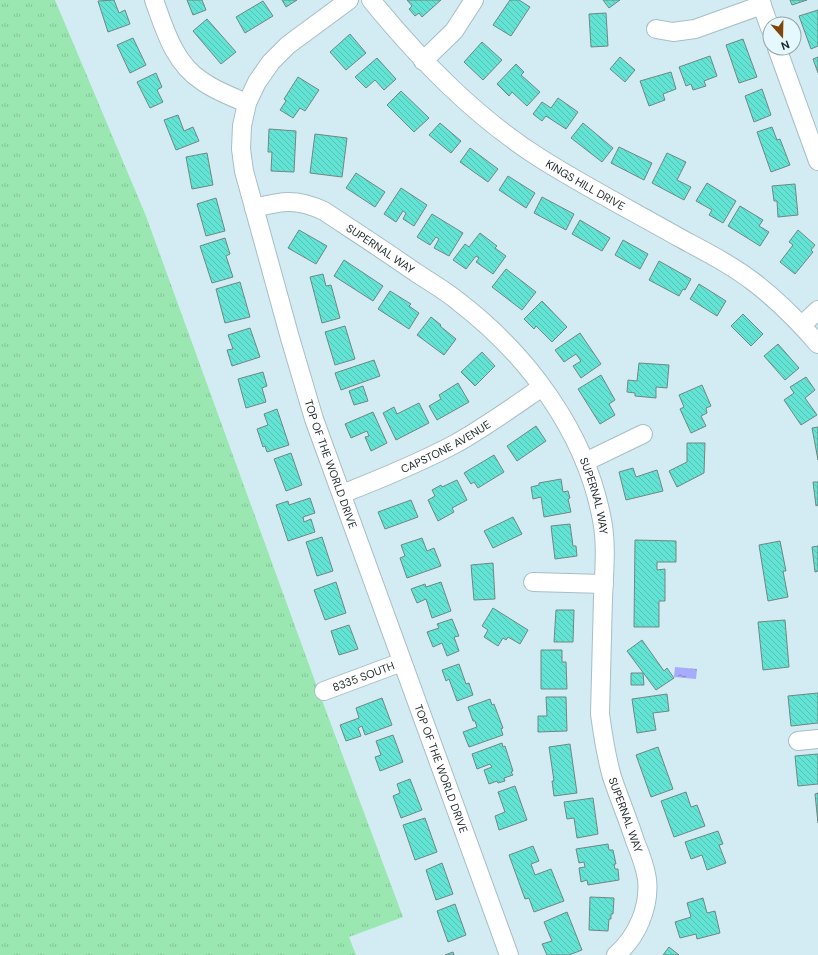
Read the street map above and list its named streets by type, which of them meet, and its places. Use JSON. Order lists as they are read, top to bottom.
{
  "streets": {
    "street": [
      "KINGS HILL DRIVE",
      "SUPERNAL WAY",
      "CAPSTONE AVENUE",
      "TOP OF THE WORLD DRIVE",
      "8335 SOUTH"
    ]
  },
  "crossings": [
    ["SUPERNAL WAY", "CAPSTONE AVENUE"],
    ["SUPERNAL WAY", "TOP OF THE WORLD DRIVE"],
    ["CAPSTONE AVENUE", "TOP OF THE WORLD DRIVE"],
    ["TOP OF THE WORLD DRIVE", "8335 SOUTH"]
  ],
  "north": "bottom"
}
